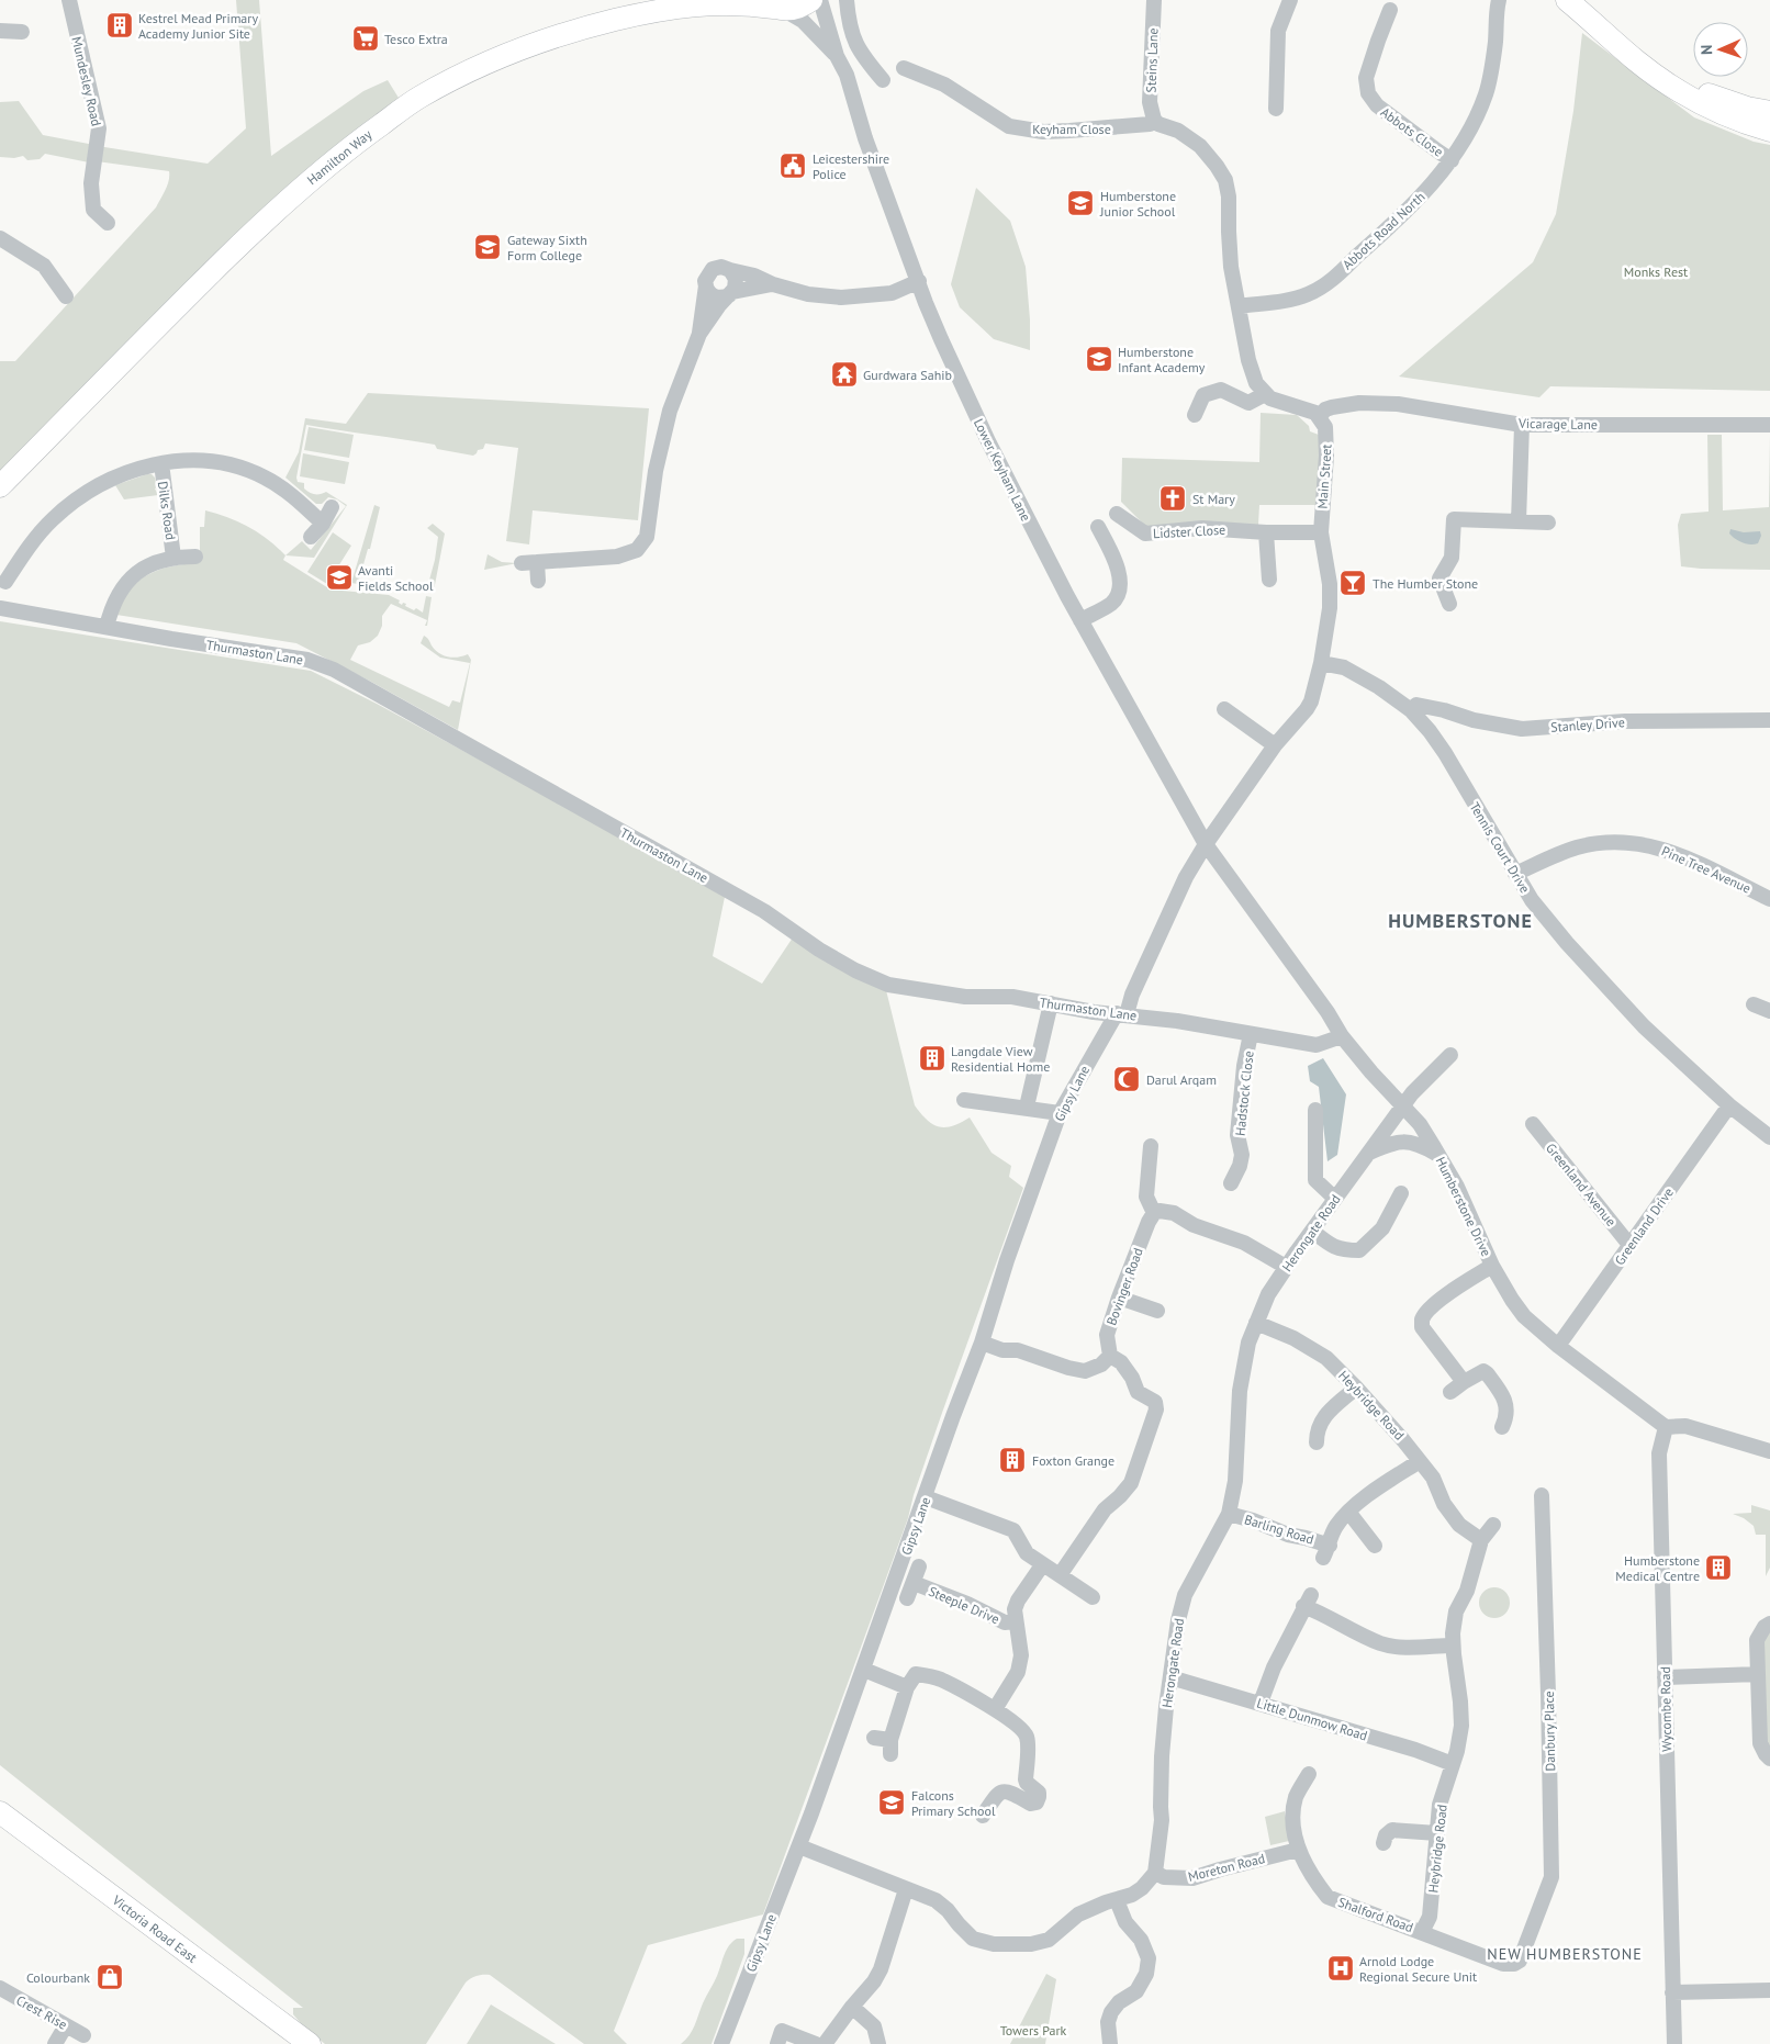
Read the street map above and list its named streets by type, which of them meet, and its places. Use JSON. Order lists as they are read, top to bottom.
{
  "streets": {
    "highway": ["Hamilton Way", "Victoria Road East"],
    "street": [
      "Steins Lane",
      "Mundesley Road",
      "Keyham Close",
      "Abbots Close",
      "Abbots Road North",
      "Vicarage Lane",
      "Lower Keyham Lane",
      "Main Street",
      "Dilks Road",
      "Lidster Close",
      "Thurmaston Lane",
      "Stanley Drive",
      "Tennis Court Drive",
      "Pine Tree Avenue",
      "Gipsy Lane",
      "Hadstock Close",
      "Greenland Avenue",
      "Humberstone Drive",
      "Greenland Drive",
      "Herongate Road",
      "Bovinger Road",
      "Heybridge Road",
      "Barling Road",
      "Steeple Drive",
      "Wycombe Road",
      "Little Dunmow Road",
      "Danbury Place",
      "Moreton Road",
      "Shalford Road",
      "Crest Rise"
    ]
  },
  "crossings": [
    ["Steins Lane", "Keyham Close"],
    ["Abbots Close", "Abbots Road North"],
    ["Hamilton Way", "Lower Keyham Lane"],
    ["Vicarage Lane", "Main Street"],
    ["Lower Keyham Lane", "Main Street"],
    ["Lower Keyham Lane", "Gipsy Lane"],
    ["Lower Keyham Lane", "Humberstone Drive"],
    ["Main Street", "Lidster Close"],
    ["Main Street", "Tennis Court Drive"],
    ["Main Street", "Gipsy Lane"],
    ["Main Street", "Humberstone Drive"],
    ["Thurmaston Lane", "Gipsy Lane"],
    ["Thurmaston Lane", "Hadstock Close"],
    ["Thurmaston Lane", "Humberstone Drive"],
    ["Stanley Drive", "Tennis Court Drive"],
    ["Tennis Court Drive", "Pine Tree Avenue"],
    ["Tennis Court Drive", "Greenland Drive"],
    ["Gipsy Lane", "Humberstone Drive"],
    ["Greenland Avenue", "Greenland Drive"],
    ["Humberstone Drive", "Greenland Drive"],
    ["Humberstone Drive", "Herongate Road"],
    ["Humberstone Drive", "Wycombe Road"],
    ["Herongate Road", "Heybridge Road"],
    ["Herongate Road", "Barling Road"],
    ["Herongate Road", "Little Dunmow Road"],
    ["Herongate Road", "Moreton Road"],
    ["Heybridge Road", "Barling Road"],
    ["Heybridge Road", "Little Dunmow Road"],
    ["Heybridge Road", "Shalford Road"],
    ["Danbury Place", "Shalford Road"],
    ["Moreton Road", "Shalford Road"]
  ],
  "districts": ["HUMBERSTONE", "NEW HUMBERSTONE"],
  "parks": ["Monks Rest", "Towers Park"],
  "places": {
    "building": [
      "Kestrel Mead Primary Academy Junior Site",
      "Langdale View Residential Home",
      "Foxton Grange",
      "Humberstone Medical Centre"
    ],
    "supermarket": ["Tesco Extra"],
    "public building": ["Leicestershire Police"],
    "school or university": [
      "Humberstone Junior School",
      "Gateway Sixth Form College",
      "Humberstone Infant Academy",
      "Avanti Fields School",
      "Falcons Primary School"
    ],
    "temple": ["Gurdwara Sahib"],
    "church": ["St Mary"],
    "bar": ["The Humber Stone"],
    "mosque": ["Darul Arqam"],
    "hospital": ["Arnold Lodge Regional Secure Unit"],
    "shop": ["Colourbank"]
  },
  "north": "left"
}
